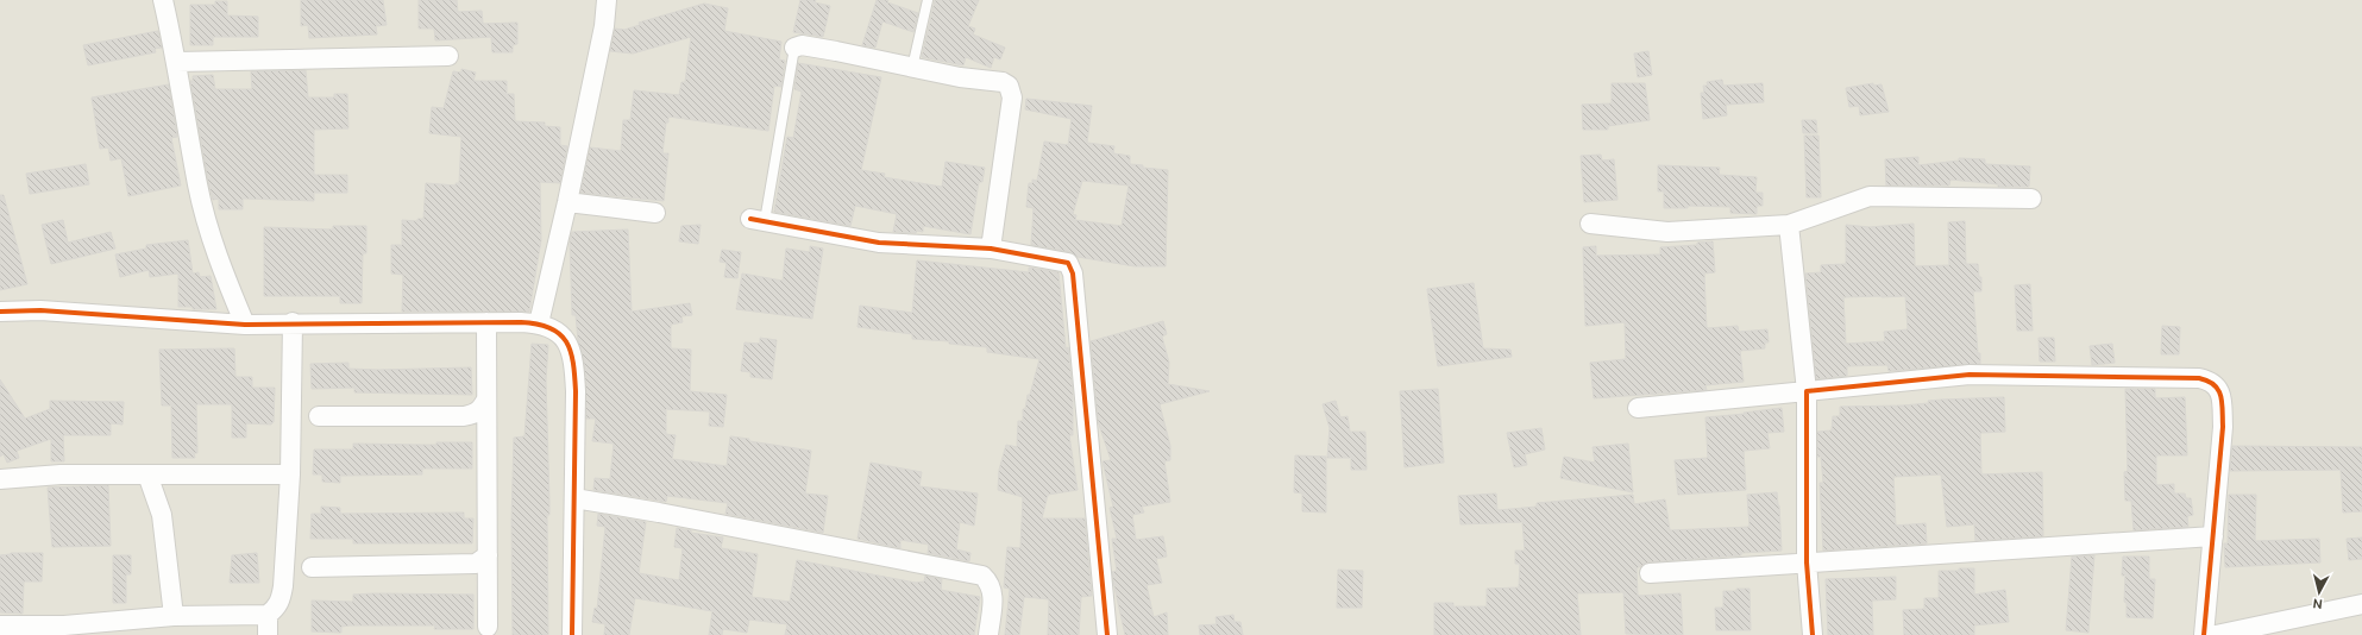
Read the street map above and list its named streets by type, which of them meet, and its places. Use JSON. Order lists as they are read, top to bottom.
{
  "north": "bottom"
}
